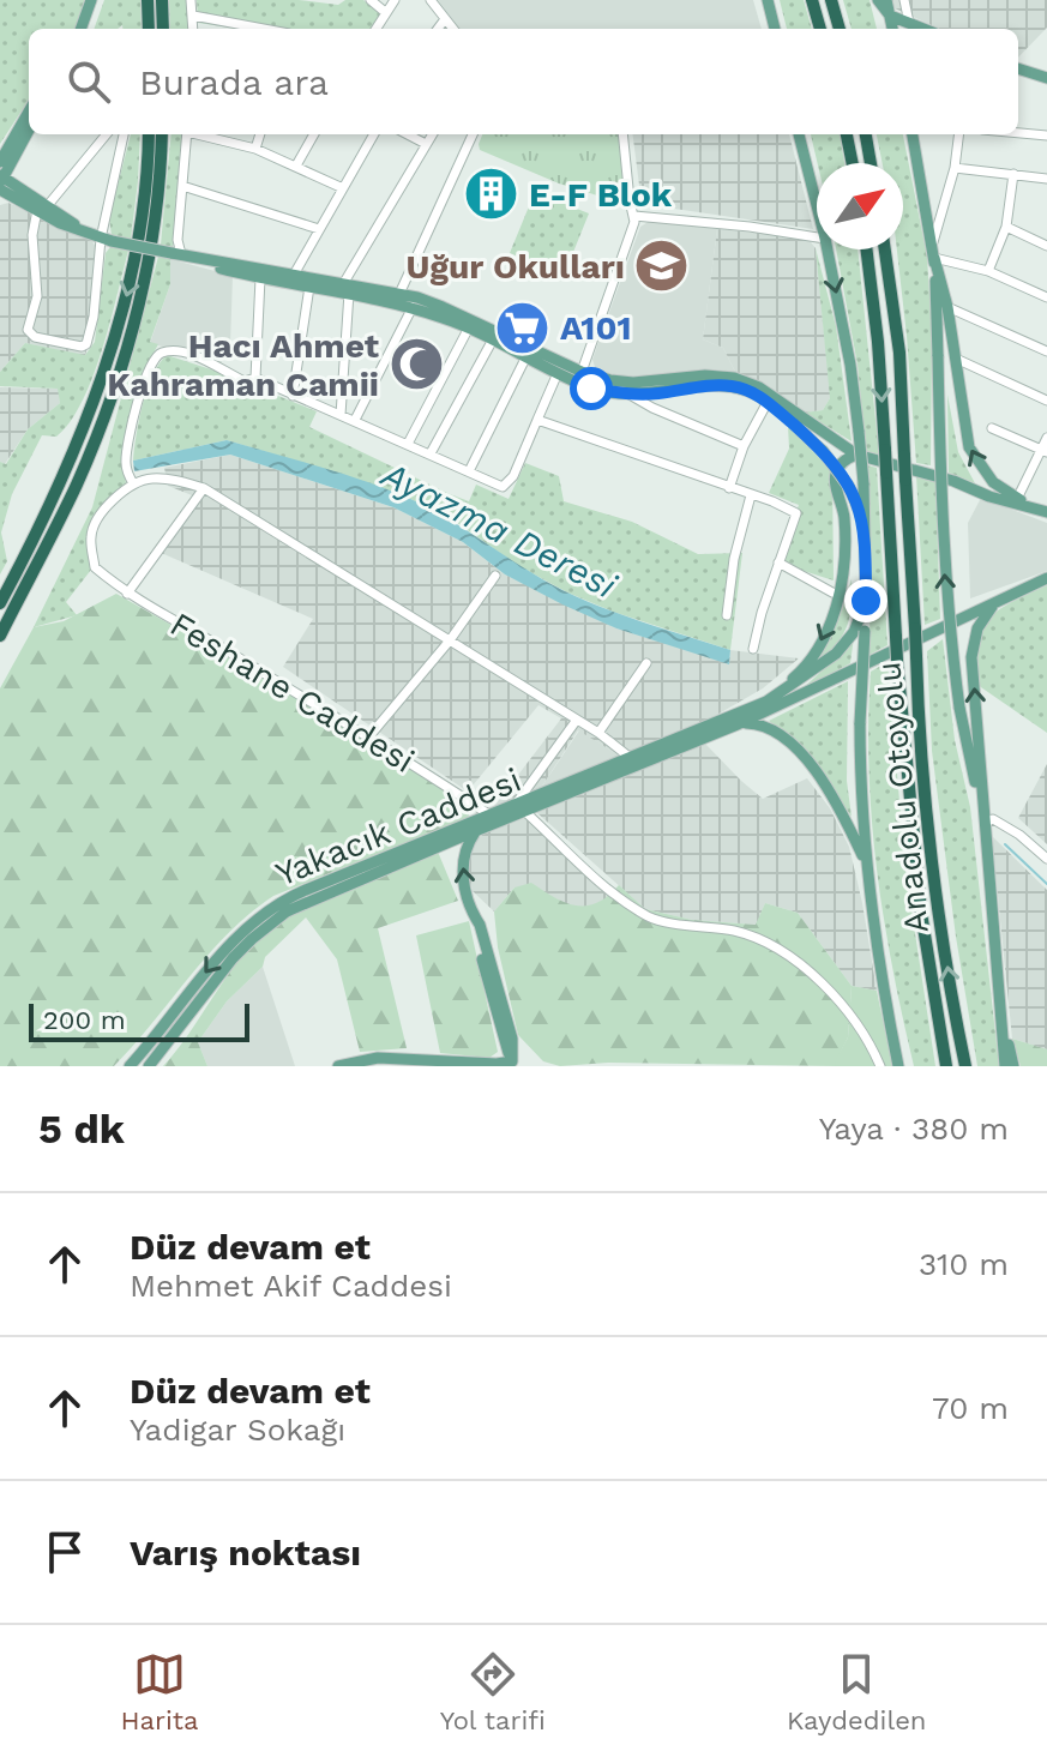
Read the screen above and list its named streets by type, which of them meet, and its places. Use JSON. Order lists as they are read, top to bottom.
{
  "streets": {
    "highway": ["Anadolu Otoyolu"],
    "main road": ["Yakacık Caddesi"],
    "street": ["Feshane Caddesi"]
  },
  "crossings": [
    ["Feshane Caddesi", "Yakacık Caddesi"],
    ["Anadolu Otoyolu", "Yakacık Caddesi"]
  ],
  "water": ["Ayazma Deresi"],
  "places": {
    "building": ["E-F Blok"],
    "school or university": ["Uğur Okulları"],
    "supermarket": ["A101"],
    "mosque": ["Hacı Ahmet Kahraman Camii"]
  },
  "scale_bar": "200 m",
  "north": "top right",
  "page": {
    "search": "Burada ara",
    "scale": "200 m",
    "heading": ["5 dk", "Yaya · 380 m"],
    "list": [
      ["Düz devam et", "Mehmet Akif Caddesi", "310 m"],
      ["Düz devam et", "Yadigar Sokağı", "70 m"],
      "Varış noktası"
    ],
    "nav": ["Harita", "Yol tarifi", "Kaydedilen"]
  }
}
